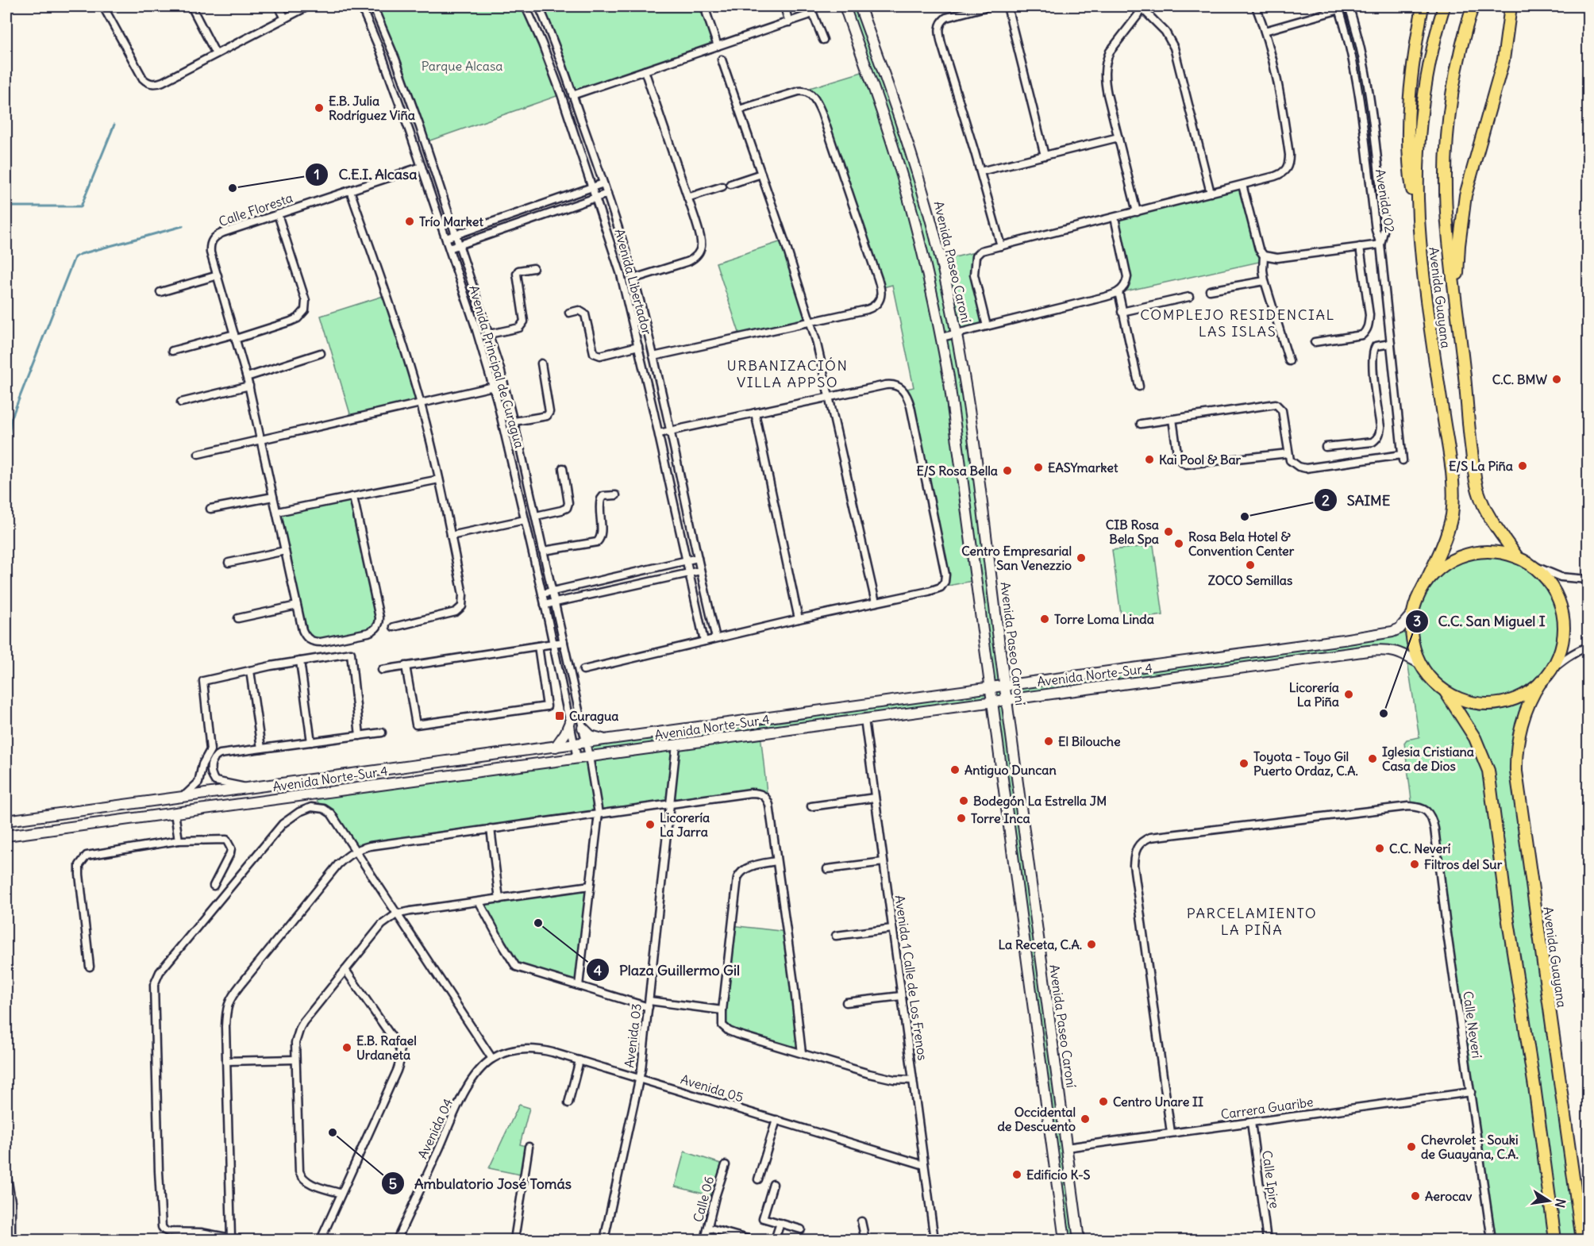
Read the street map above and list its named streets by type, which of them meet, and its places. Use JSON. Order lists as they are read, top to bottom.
{
  "streets": {
    "main road": ["Avenida Paseo Caroní", "Avenida Guayana", "Avenida Norte-Sur 4"],
    "street": [
      "Avenida 02",
      "Calle Floresta",
      "Avenida Libertador",
      "Avenida Principal de Curagua",
      "Avenida 1 Calle de Los Frenos",
      "Calle Neverí",
      "Avenida 03",
      "Avenida 05",
      "Carrera Guaribe",
      "Avenida 04",
      "Calle Ipire",
      "Calle 06"
    ]
  },
  "crossings": [
    ["Calle Floresta", "Avenida Principal de Curagua"],
    ["Avenida Paseo Caroní", "Avenida Norte-Sur 4"],
    ["Avenida Paseo Caroní", "Carrera Guaribe"],
    ["Avenida Guayana", "Avenida Norte-Sur 4"],
    ["Avenida Principal de Curagua", "Avenida Norte-Sur 4"],
    ["Avenida Norte-Sur 4", "Avenida 1 Calle de Los Frenos"],
    ["Avenida Norte-Sur 4", "Avenida 03"],
    ["Avenida 1 Calle de Los Frenos", "Avenida 05"],
    ["Calle Neverí", "Carrera Guaribe"],
    ["Avenida 03", "Avenida 05"],
    ["Avenida 05", "Avenida 04"],
    ["Carrera Guaribe", "Calle Ipire"]
  ],
  "districts": ["COMPLEJO RESIDENCIAL LAS ISLAS", "URBANIZACIÓN VILLA APPSO", "PARCELAMIENTO LA PIÑA"],
  "parks": ["Parque Alcasa"],
  "places": {
    "other": [
      "E.B. Julia Rodríguez Viña",
      "C.E.I. Alcasa",
      "Trío Market",
      "C.C. BMW",
      "Kai Pool & Bar",
      "E/S La Piña",
      "EASYmarket",
      "E/S Rosa Bella",
      "SAIME",
      "CIB Rosa Bela Spa",
      "Rosa Bela Hotel & Convention Center",
      "Centro Empresarial San Venezzio",
      "ZOCO Semillas",
      "Torre Loma Linda",
      "Licorería La Piña",
      "C.C. San Miguel I",
      "El Bilouche",
      "Iglesia Cristiana Casa de Dios",
      "Toyota - Toyo Gil Puerto Ordaz, C.A.",
      "Antiguo Duncan",
      "Bodegón La Estrella JM",
      "Torre Inca",
      "Licorería La Jarra",
      "C.C. Neverí",
      "Filtros del Sur",
      "Plaza Guillermo Gil",
      "La Receta, C.A.",
      "E.B. Rafael Urdaneta",
      "Centro Unare II",
      "Occidental de Descuento",
      "Ambulatorio José Tomás",
      "Chevrolet - Souki de Guayana, C.A.",
      "Edificio K-S",
      "Aerocav"
    ],
    "transit": ["Curagua"]
  },
  "north": "right"
}
